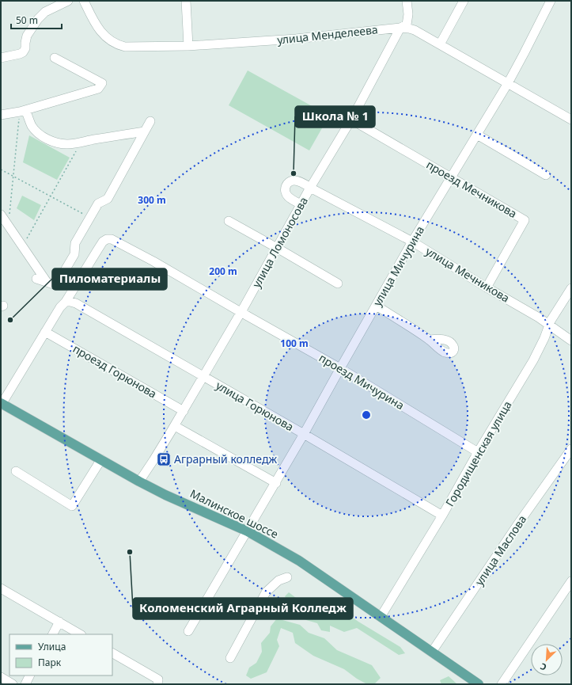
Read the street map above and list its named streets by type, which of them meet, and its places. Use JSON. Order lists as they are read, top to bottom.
{
  "streets": {
    "main road": ["Малинское шоссе"],
    "street": [
      "улица Менделеева",
      "проезд Мечникова",
      "улица Ломоносова",
      "улица Мичурина",
      "улица Мечникова",
      "проезд Горюнова",
      "проезд Мичурина",
      "улица Горюнова",
      "Городищенская улица",
      "улица Маслова"
    ]
  },
  "crossings": [
    ["улица Менделеева", "улица Ломоносова"],
    ["улица Менделеева", "улица Мичурина"],
    ["проезд Мечникова", "улица Ломоносова"],
    ["проезд Мечникова", "улица Мичурина"],
    ["проезд Мечникова", "улица Мечникова"],
    ["улица Ломоносова", "улица Мечникова"],
    ["улица Ломоносова", "проезд Горюнова"],
    ["улица Ломоносова", "проезд Мичурина"],
    ["улица Ломоносова", "улица Горюнова"],
    ["улица Ломоносова", "Малинское шоссе"],
    ["улица Мичурина", "улица Мечникова"],
    ["улица Мичурина", "проезд Мичурина"],
    ["улица Мичурина", "улица Горюнова"],
    ["улица Мичурина", "Малинское шоссе"],
    ["улица Мечникова", "Городищенская улица"],
    ["проезд Мичурина", "улица Горюнова"],
    ["проезд Мичурина", "Городищенская улица"],
    ["улица Горюнова", "Городищенская улица"],
    ["Городищенская улица", "Малинское шоссе"],
    ["Малинское шоссе", "улица Маслова"]
  ],
  "places": {
    "other": ["Школа № 1", "Пиломатериалы", "Коломенский Аграрный Колледж"],
    "bus stop": ["Аграрный колледж"]
  },
  "legend": ["Улица", "Парк"],
  "scale_bar": "50 m",
  "north": "bottom left",
  "rings": ["300 m", "200 m", "100 m"]
}
